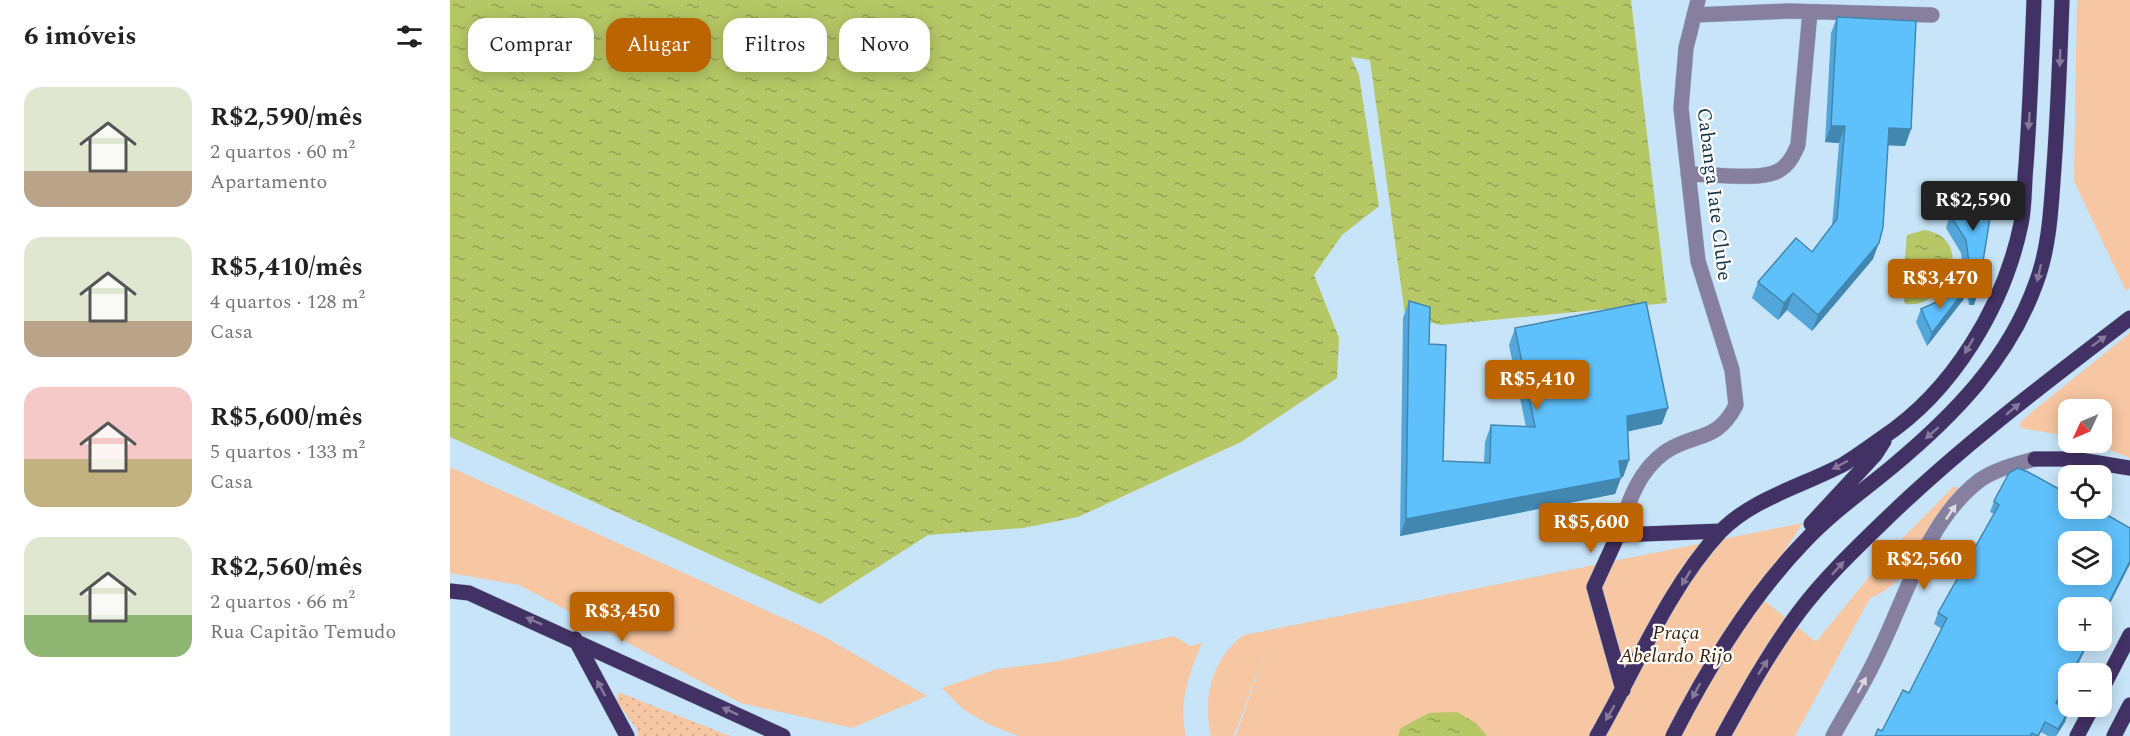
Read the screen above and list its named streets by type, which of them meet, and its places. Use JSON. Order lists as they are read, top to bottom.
{
  "streets": {
    "street": ["Cabanga Iate Clube"]
  },
  "parks": ["Praça Abelardo Rijo"],
  "north": "bottom left",
  "page": {
    "heading": "6 imóveis",
    "chip": [
      "Comprar",
      "Alugar",
      "Filtros",
      "Novo"
    ],
    "list": [
      {
        "name": "R$2,590/mês",
        "note": "2 quartos · 60 m² · Apartamento"
      },
      {
        "name": "R$5,410/mês",
        "note": "4 quartos · 128 m² · Casa"
      },
      {
        "name": "R$5,600/mês",
        "note": "5 quartos · 133 m² · Casa"
      },
      {
        "name": "R$2,560/mês",
        "note": "2 quartos · 66 m² · Rua Capitão Temudo"
      }
    ],
    "price": [
      "R$2,590",
      "R$3,470",
      "R$5,410",
      "R$5,600",
      "R$2,560",
      "R$3,450"
    ],
    "map_buttons": ["+", "−"]
  }
}
